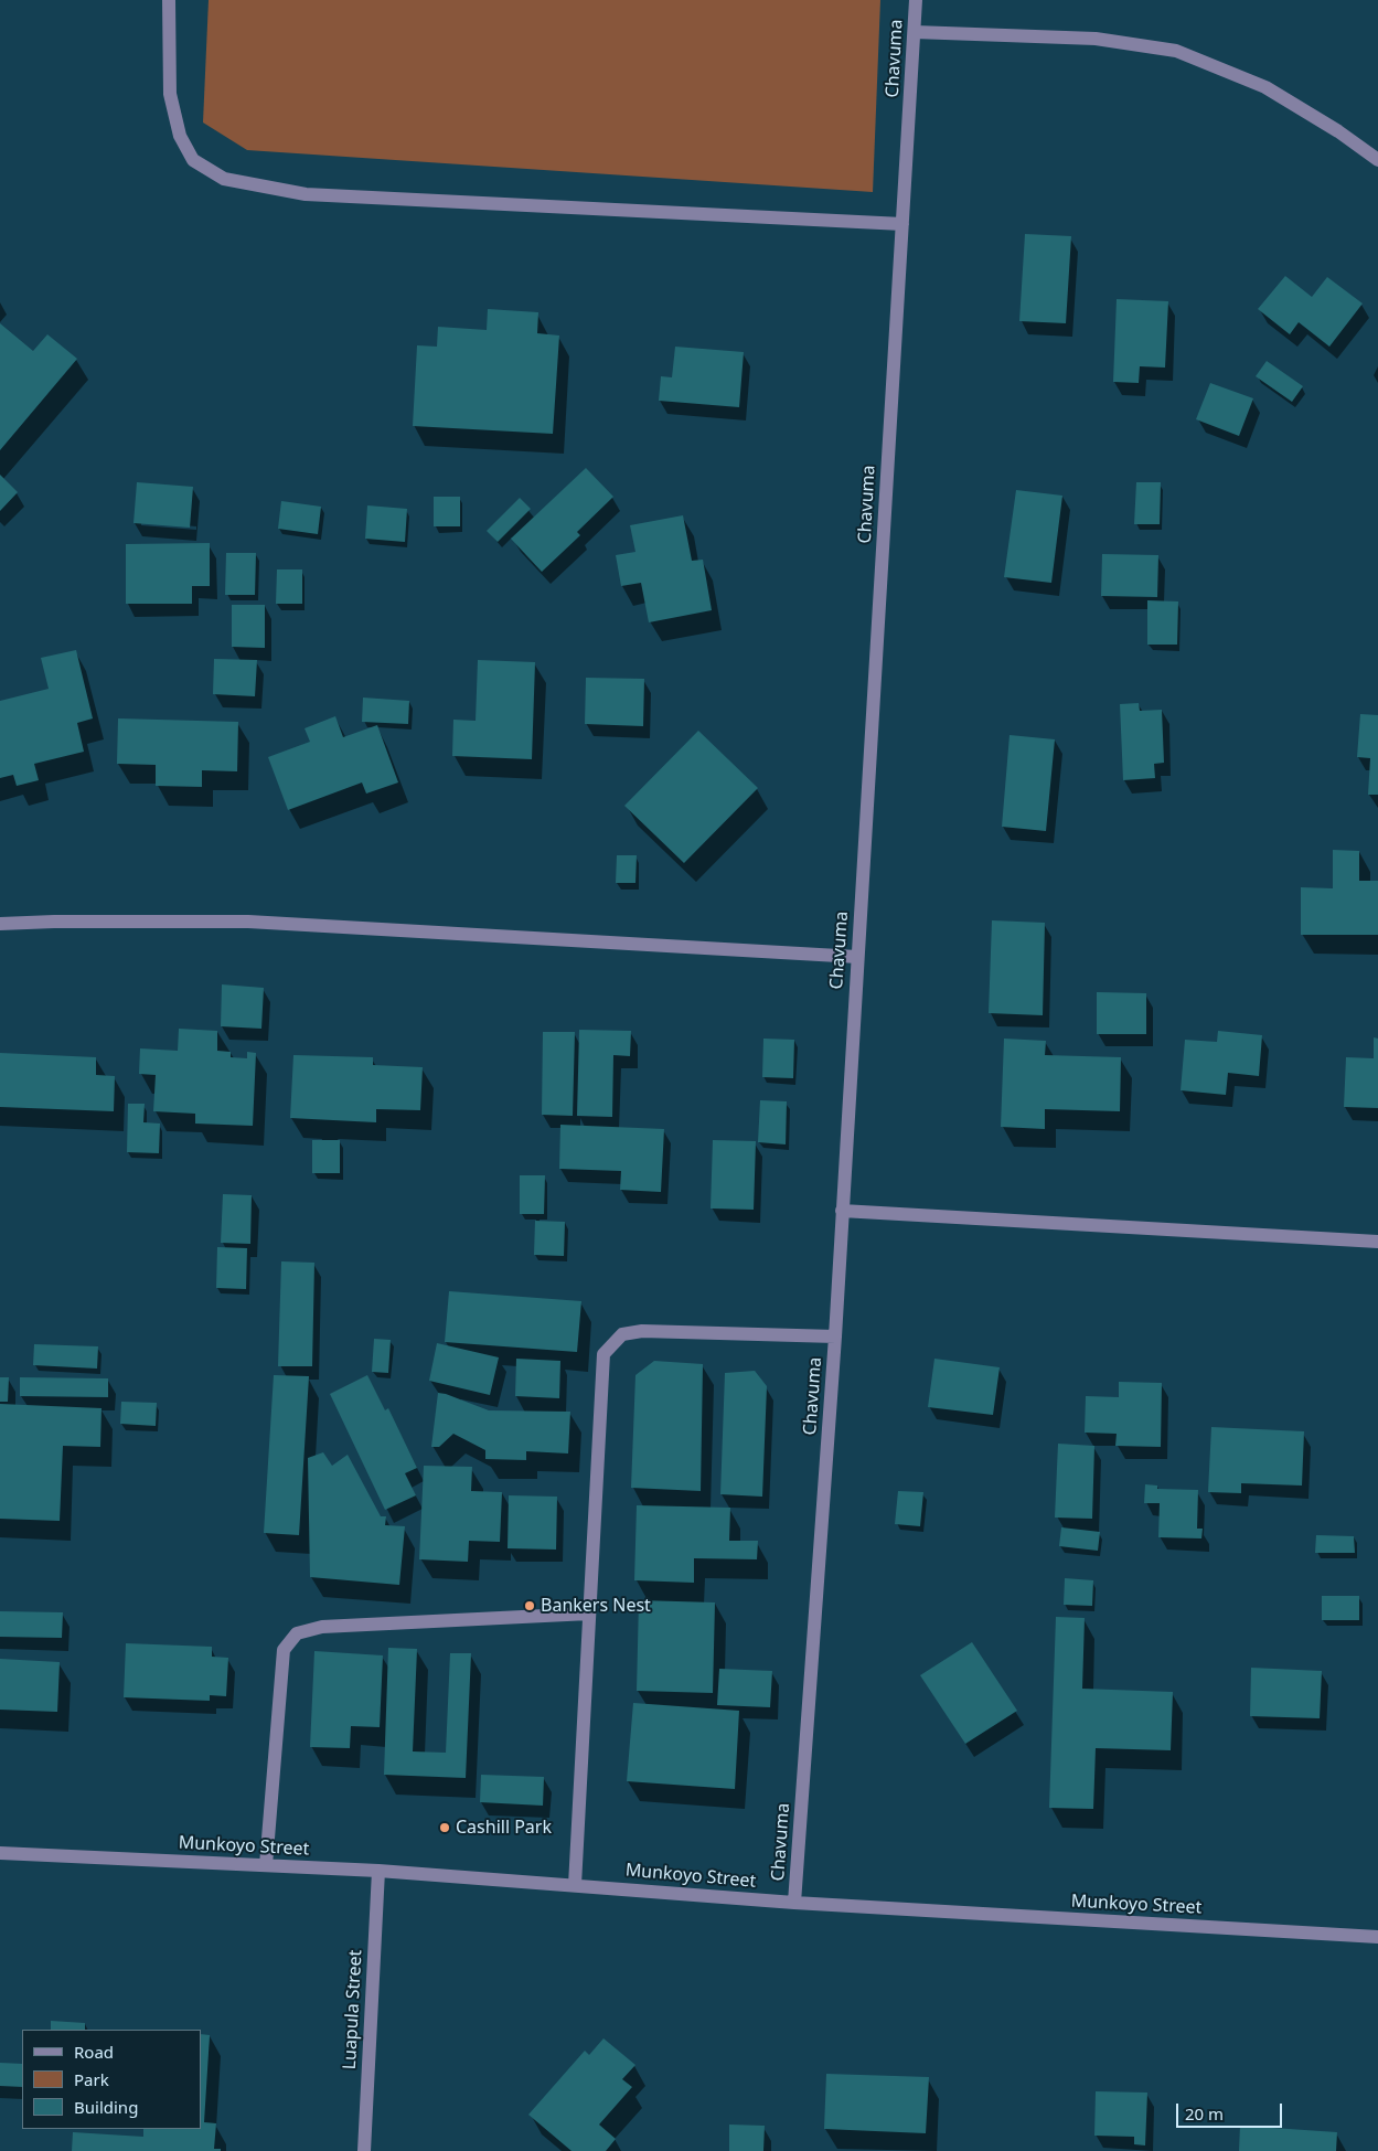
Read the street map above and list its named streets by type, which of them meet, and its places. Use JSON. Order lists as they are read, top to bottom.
{
  "streets": {
    "street": ["Chavuma", "Munkoyo Street", "Luapula Street"]
  },
  "crossings": [
    ["Chavuma", "Munkoyo Street"],
    ["Munkoyo Street", "Luapula Street"]
  ],
  "places": ["Bankers Nest", "Cashill Park"],
  "legend": ["Road", "Park", "Building"],
  "scale_bar": "20 m"
}
